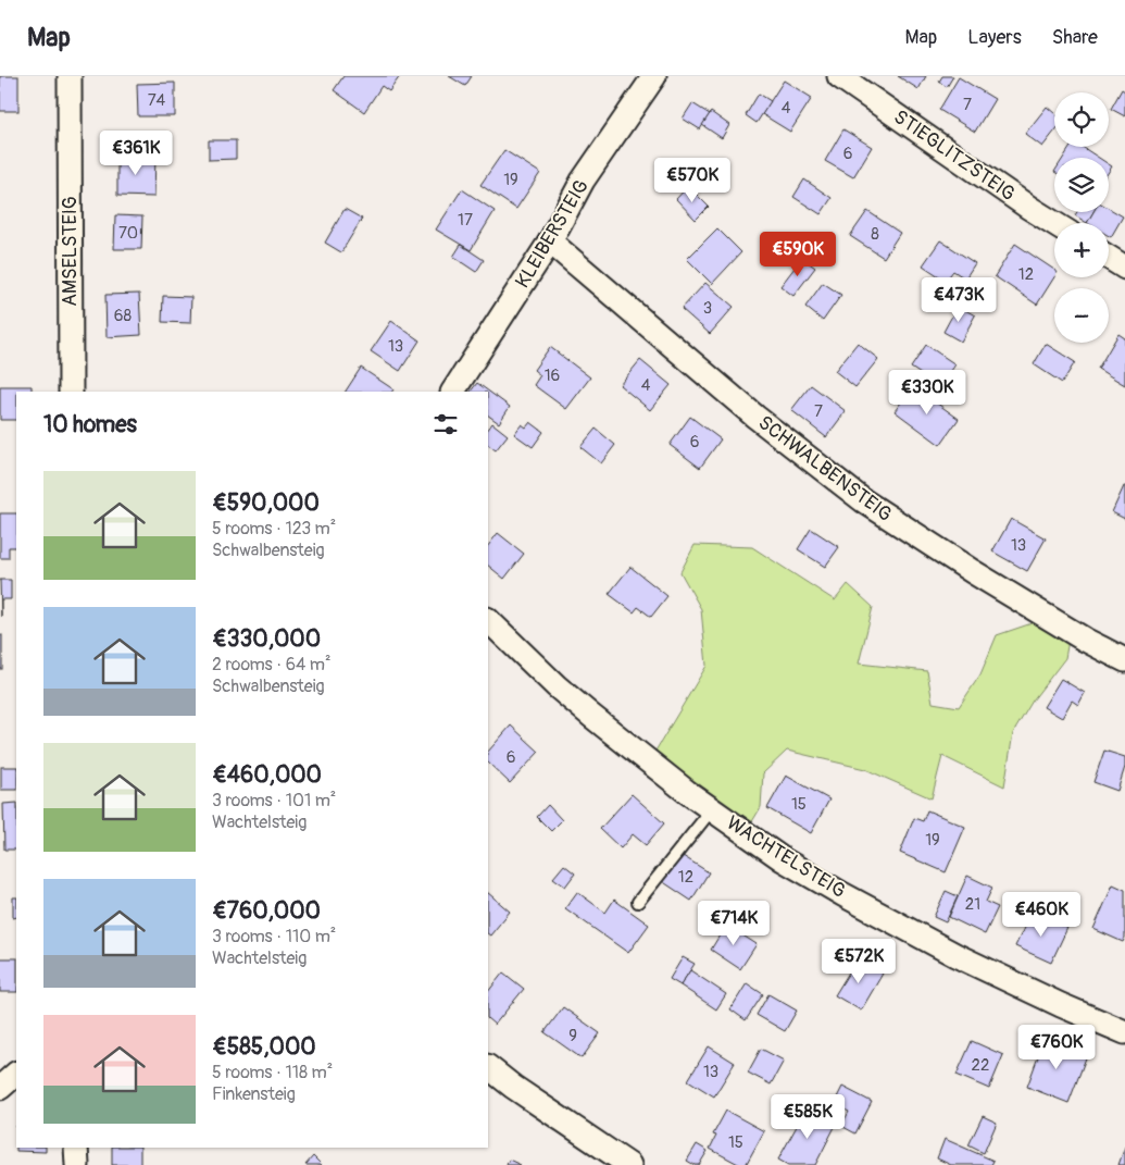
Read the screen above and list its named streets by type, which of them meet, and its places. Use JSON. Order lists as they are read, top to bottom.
{
  "streets": {
    "street": [
      "STIEGLITZSTEIG",
      "KLEIBERSTEIG",
      "AMSELSTEIG",
      "SCHWALBENSTEIG",
      "WACHTELSTEIG"
    ]
  },
  "crossings": [
    ["KLEIBERSTEIG", "SCHWALBENSTEIG"]
  ],
  "house_numbers": [
    "74",
    "7",
    "4",
    "6",
    "19",
    "17",
    "70",
    "8",
    "12",
    "3",
    "68",
    "13",
    "16",
    "4",
    "7",
    "6",
    "13",
    "6",
    "15",
    "19",
    "12",
    "21",
    "9",
    "22",
    "13",
    "15"
  ],
  "page": {
    "header": "Map",
    "nav": ["Map", "Layers", "Share"],
    "map_buttons": ["+", "−"],
    "price": [
      "€361K",
      "€570K",
      "€590K",
      "€473K",
      "€330K",
      "€460K",
      "€714K",
      "€572K",
      "€760K",
      "€585K"
    ],
    "heading": "10 homes",
    "list": [
      {
        "name": "€590,000",
        "note": "5 rooms · 123 m² · Schwalbensteig"
      },
      {
        "name": "€330,000",
        "note": "2 rooms · 64 m² · Schwalbensteig"
      },
      {
        "name": "€460,000",
        "note": "3 rooms · 101 m² · Wachtelsteig"
      },
      {
        "name": "€760,000",
        "note": "3 rooms · 110 m² · Wachtelsteig"
      },
      {
        "name": "€585,000",
        "note": "5 rooms · 118 m² · Finkensteig"
      }
    ]
  }
}
